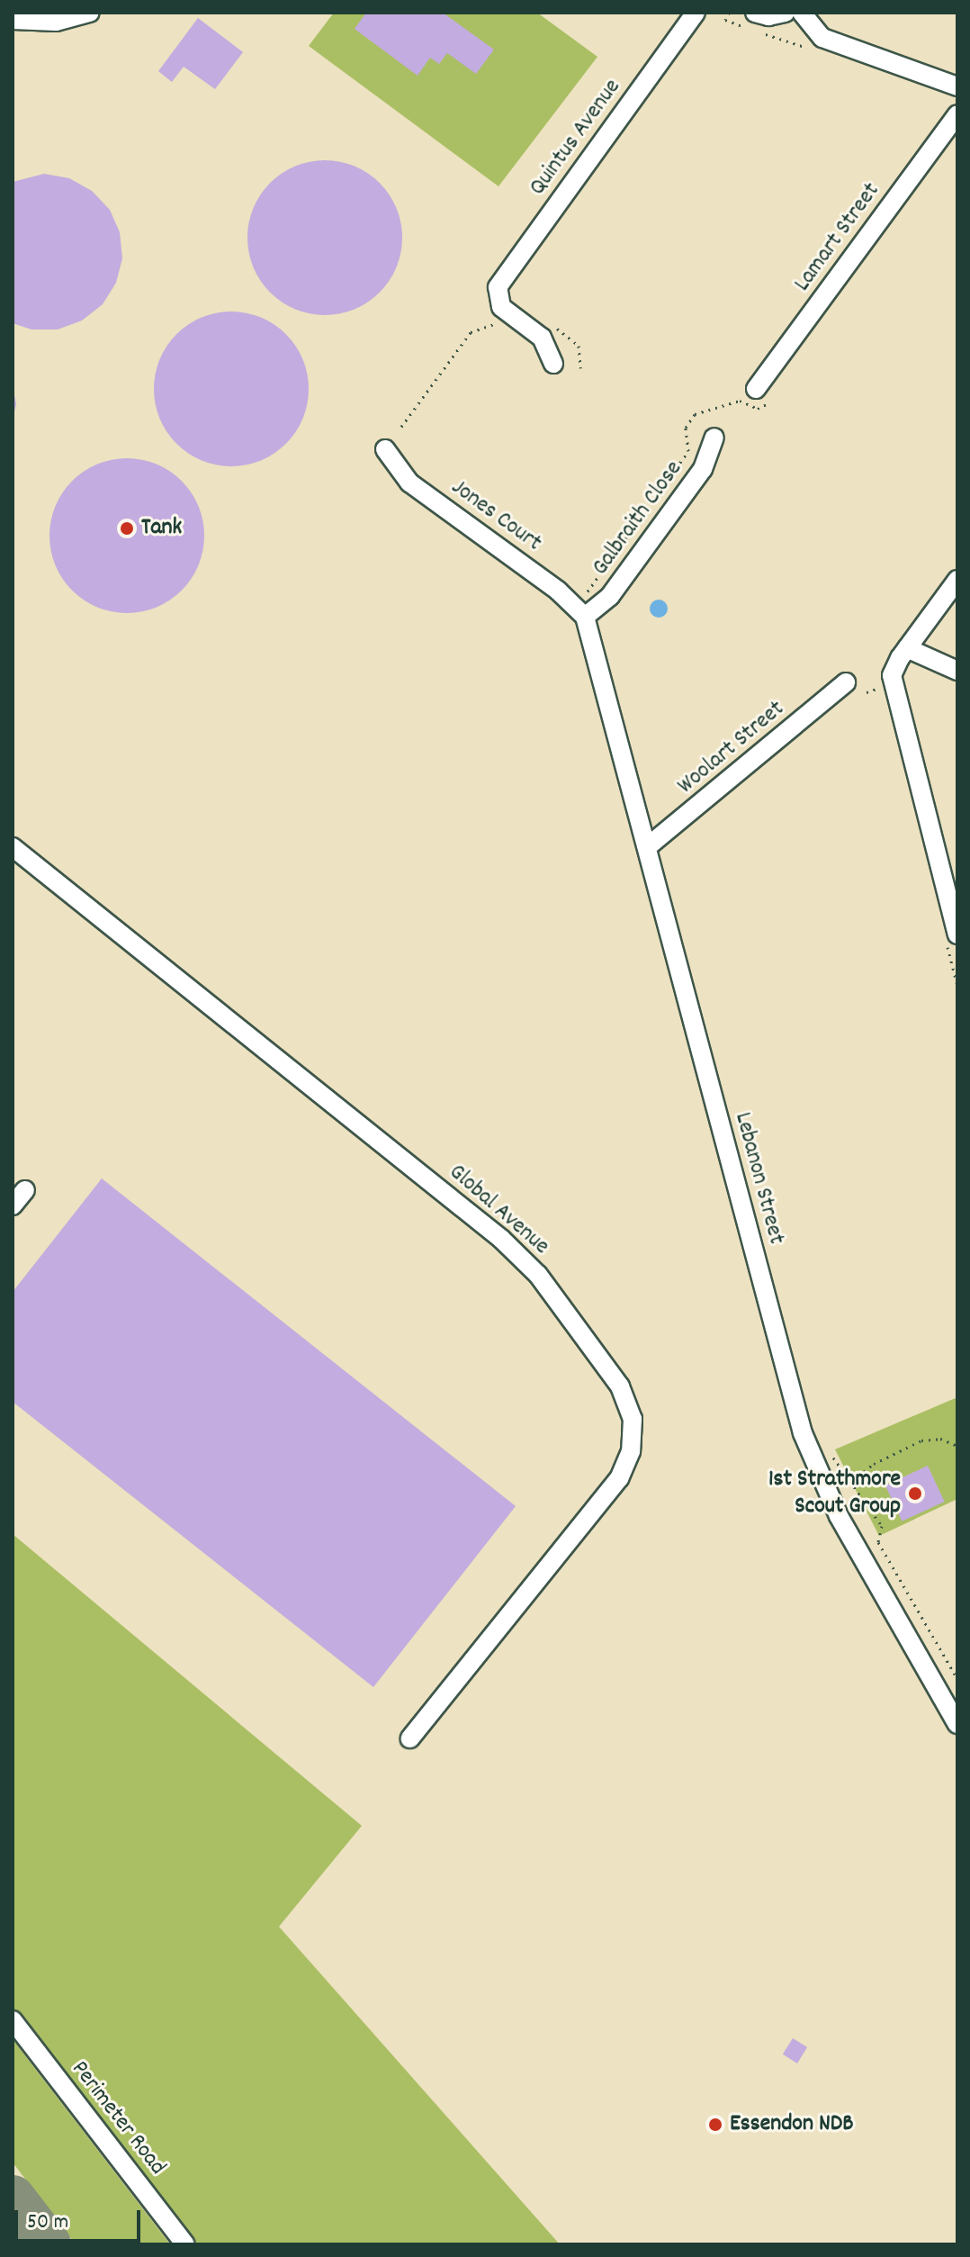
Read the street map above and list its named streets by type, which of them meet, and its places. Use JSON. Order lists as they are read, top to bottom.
{
  "streets": {
    "street": [
      "Quintus Avenue",
      "Lamart Street",
      "Jones Court",
      "Galbraith Close",
      "Woolart Street",
      "Lebanon Street",
      "Global Avenue",
      "Perimeter Road"
    ]
  },
  "crossings": [
    ["Jones Court", "Galbraith Close"],
    ["Jones Court", "Lebanon Street"],
    ["Galbraith Close", "Lebanon Street"],
    ["Woolart Street", "Lebanon Street"]
  ],
  "places": ["Tank", "1st Strathmore Scout Group", "Essendon NDB"],
  "scale_bar": "50 m"
}
